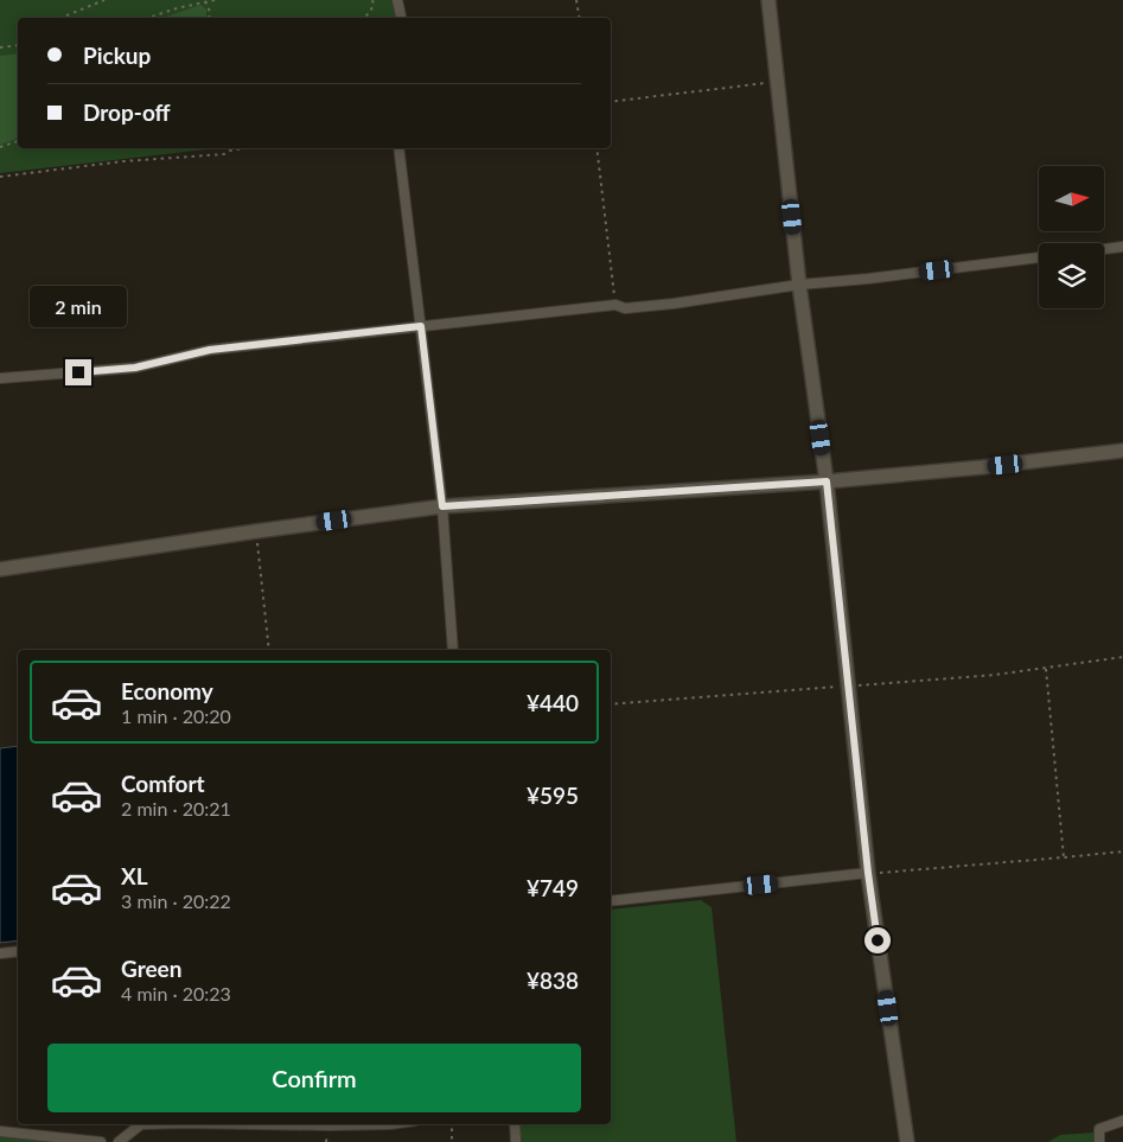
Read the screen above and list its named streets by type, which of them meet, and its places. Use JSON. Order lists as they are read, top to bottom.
{
  "north": "right",
  "page": {
    "banner": ["Pickup", "Drop-off"],
    "bubble": "2 min",
    "list": [
      {
        "name": "Economy",
        "note": "1 min · 20:20",
        "value": "¥440"
      },
      {
        "name": "Comfort",
        "note": "2 min · 20:21",
        "value": "¥595"
      },
      {
        "name": "XL",
        "note": "3 min · 20:22",
        "value": "¥749"
      },
      {
        "name": "Green",
        "note": "4 min · 20:23",
        "value": "¥838"
      }
    ],
    "buttons": "Confirm"
  }
}
